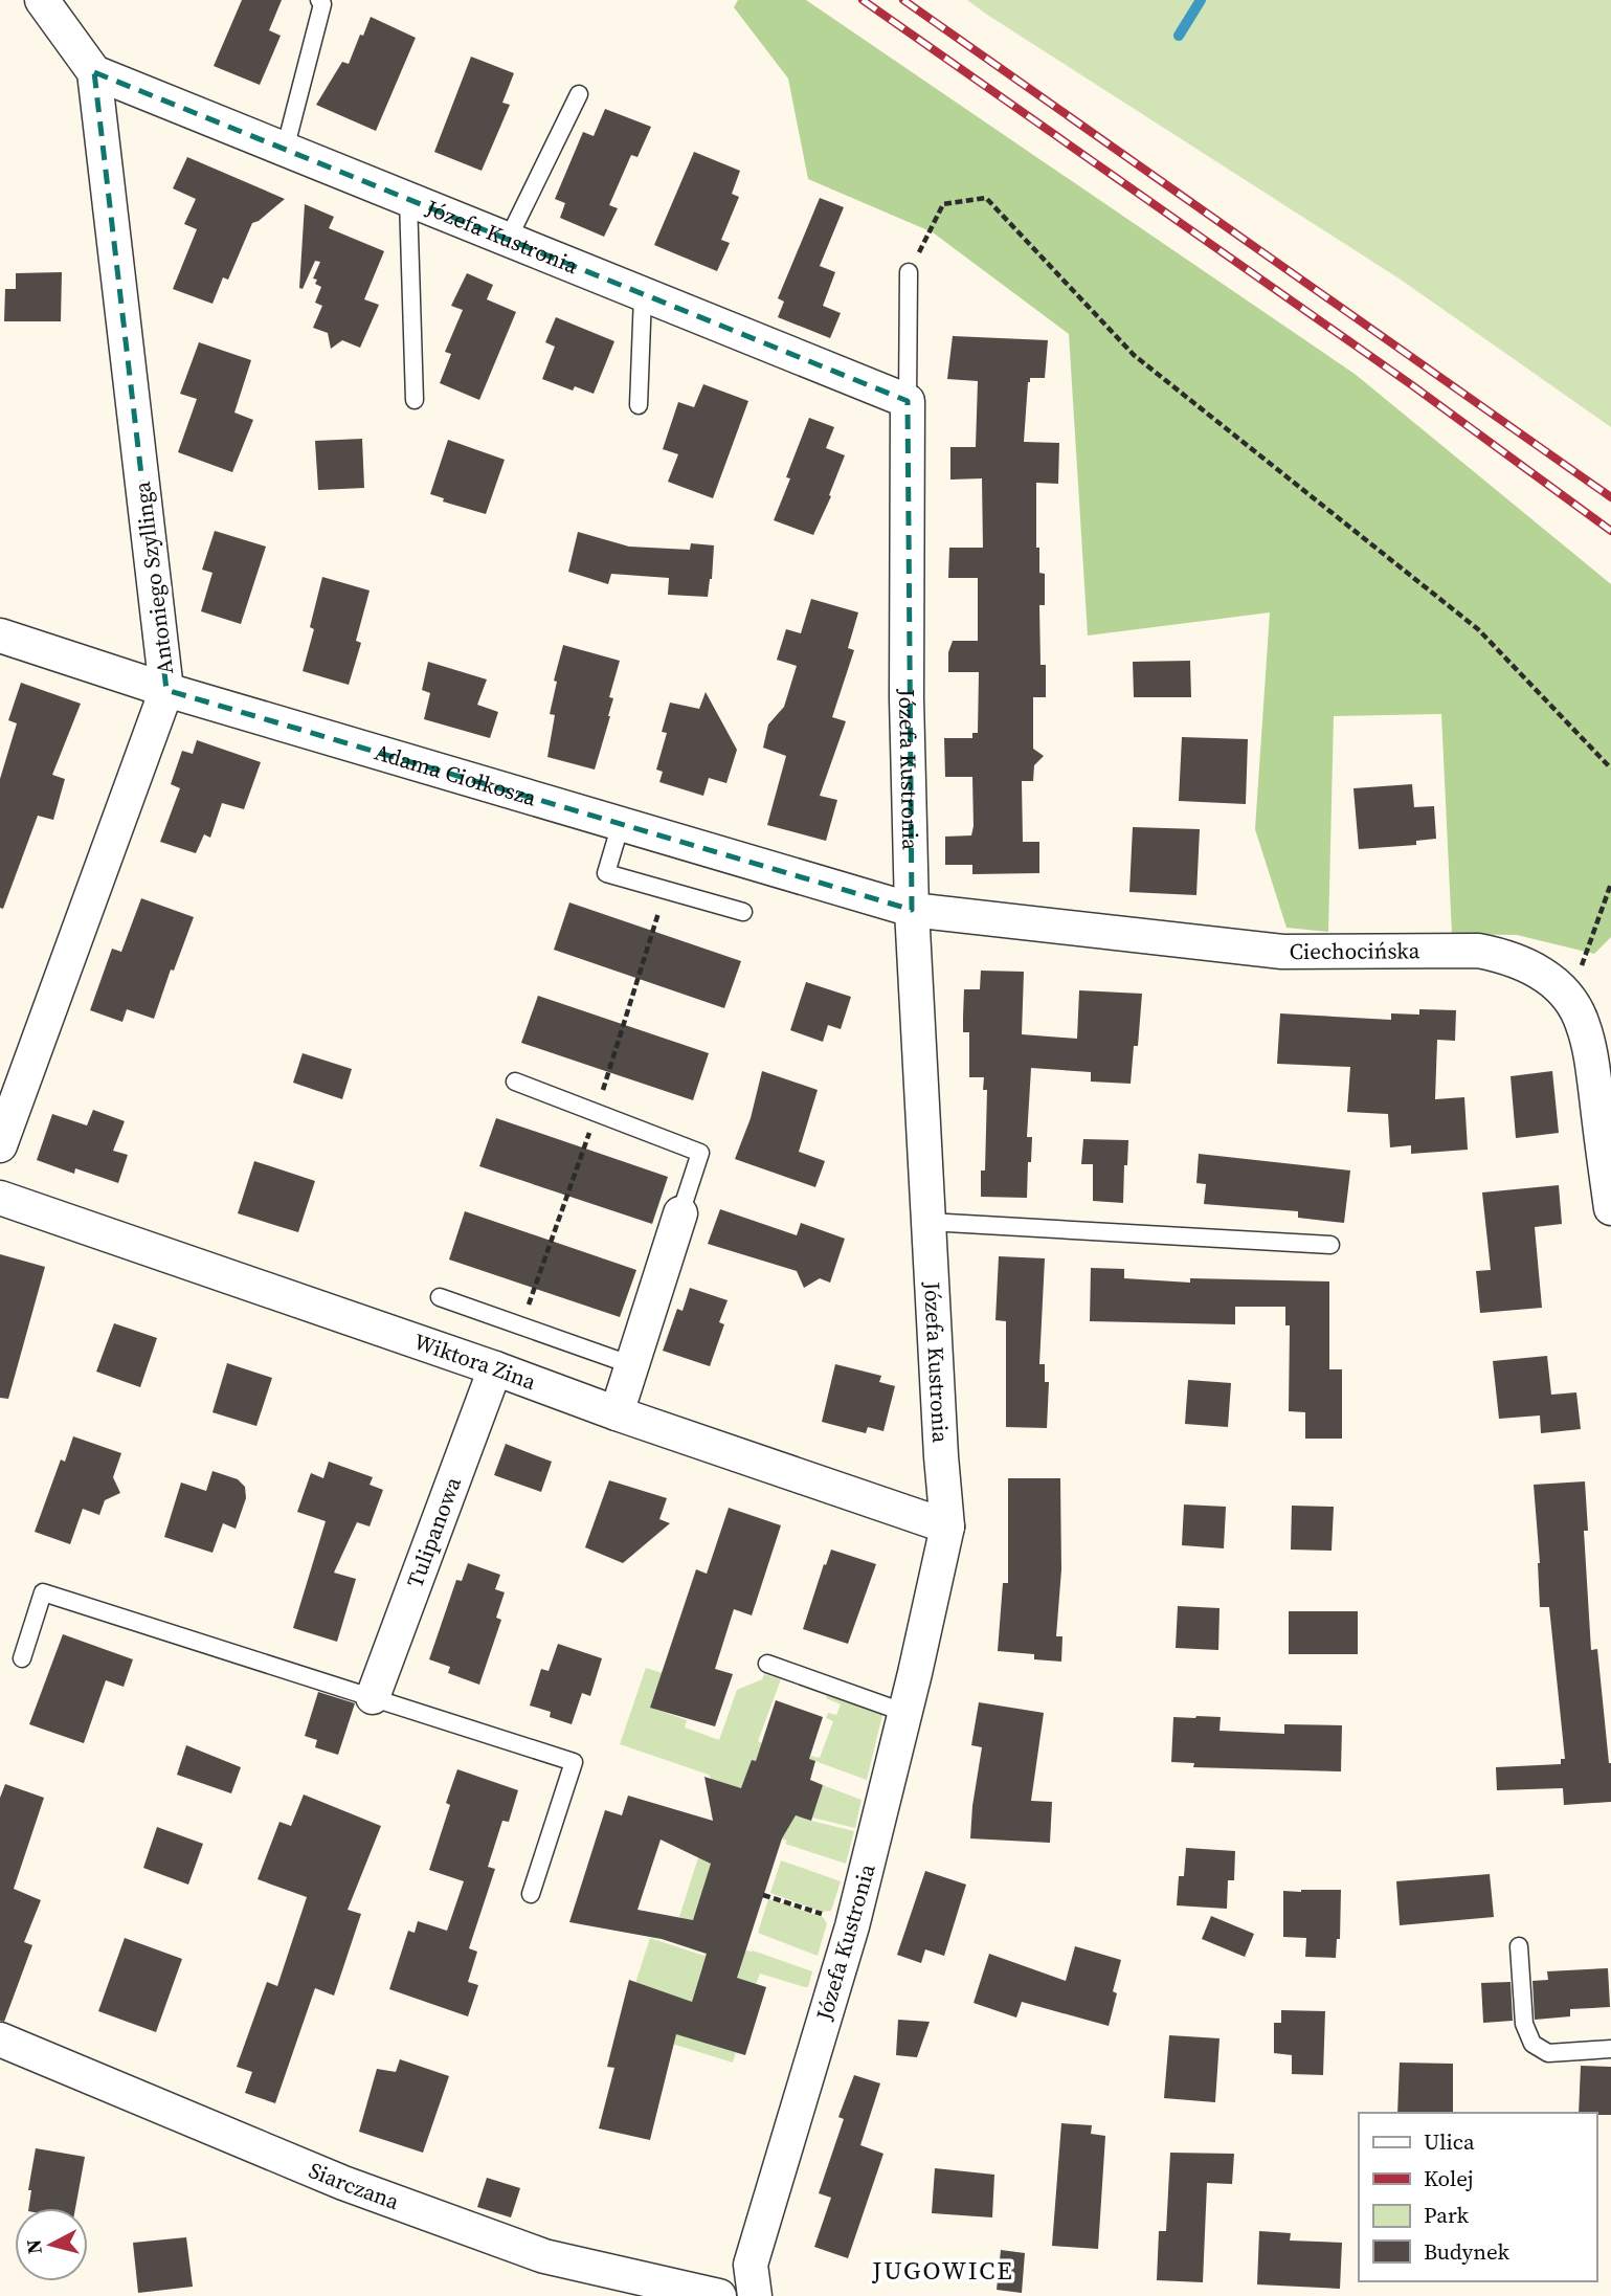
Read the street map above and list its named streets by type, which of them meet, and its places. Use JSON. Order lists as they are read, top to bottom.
{
  "streets": {
    "street": [
      "Józefa Kustronia",
      "Antoniego Szyllinga",
      "Adama Ciołkosza",
      "Ciechocińska",
      "Wiktora Zina",
      "Tulipanowa",
      "Siarczana"
    ]
  },
  "crossings": [
    ["Józefa Kustronia", "Antoniego Szyllinga"],
    ["Józefa Kustronia", "Adama Ciołkosza"],
    ["Józefa Kustronia", "Ciechocińska"],
    ["Józefa Kustronia", "Wiktora Zina"],
    ["Antoniego Szyllinga", "Adama Ciołkosza"],
    ["Adama Ciołkosza", "Ciechocińska"],
    ["Wiktora Zina", "Tulipanowa"]
  ],
  "districts": ["JUGOWICE"],
  "legend": [
    "Ulica",
    "Kolej",
    "Park",
    "Budynek"
  ],
  "north": "left"
}
